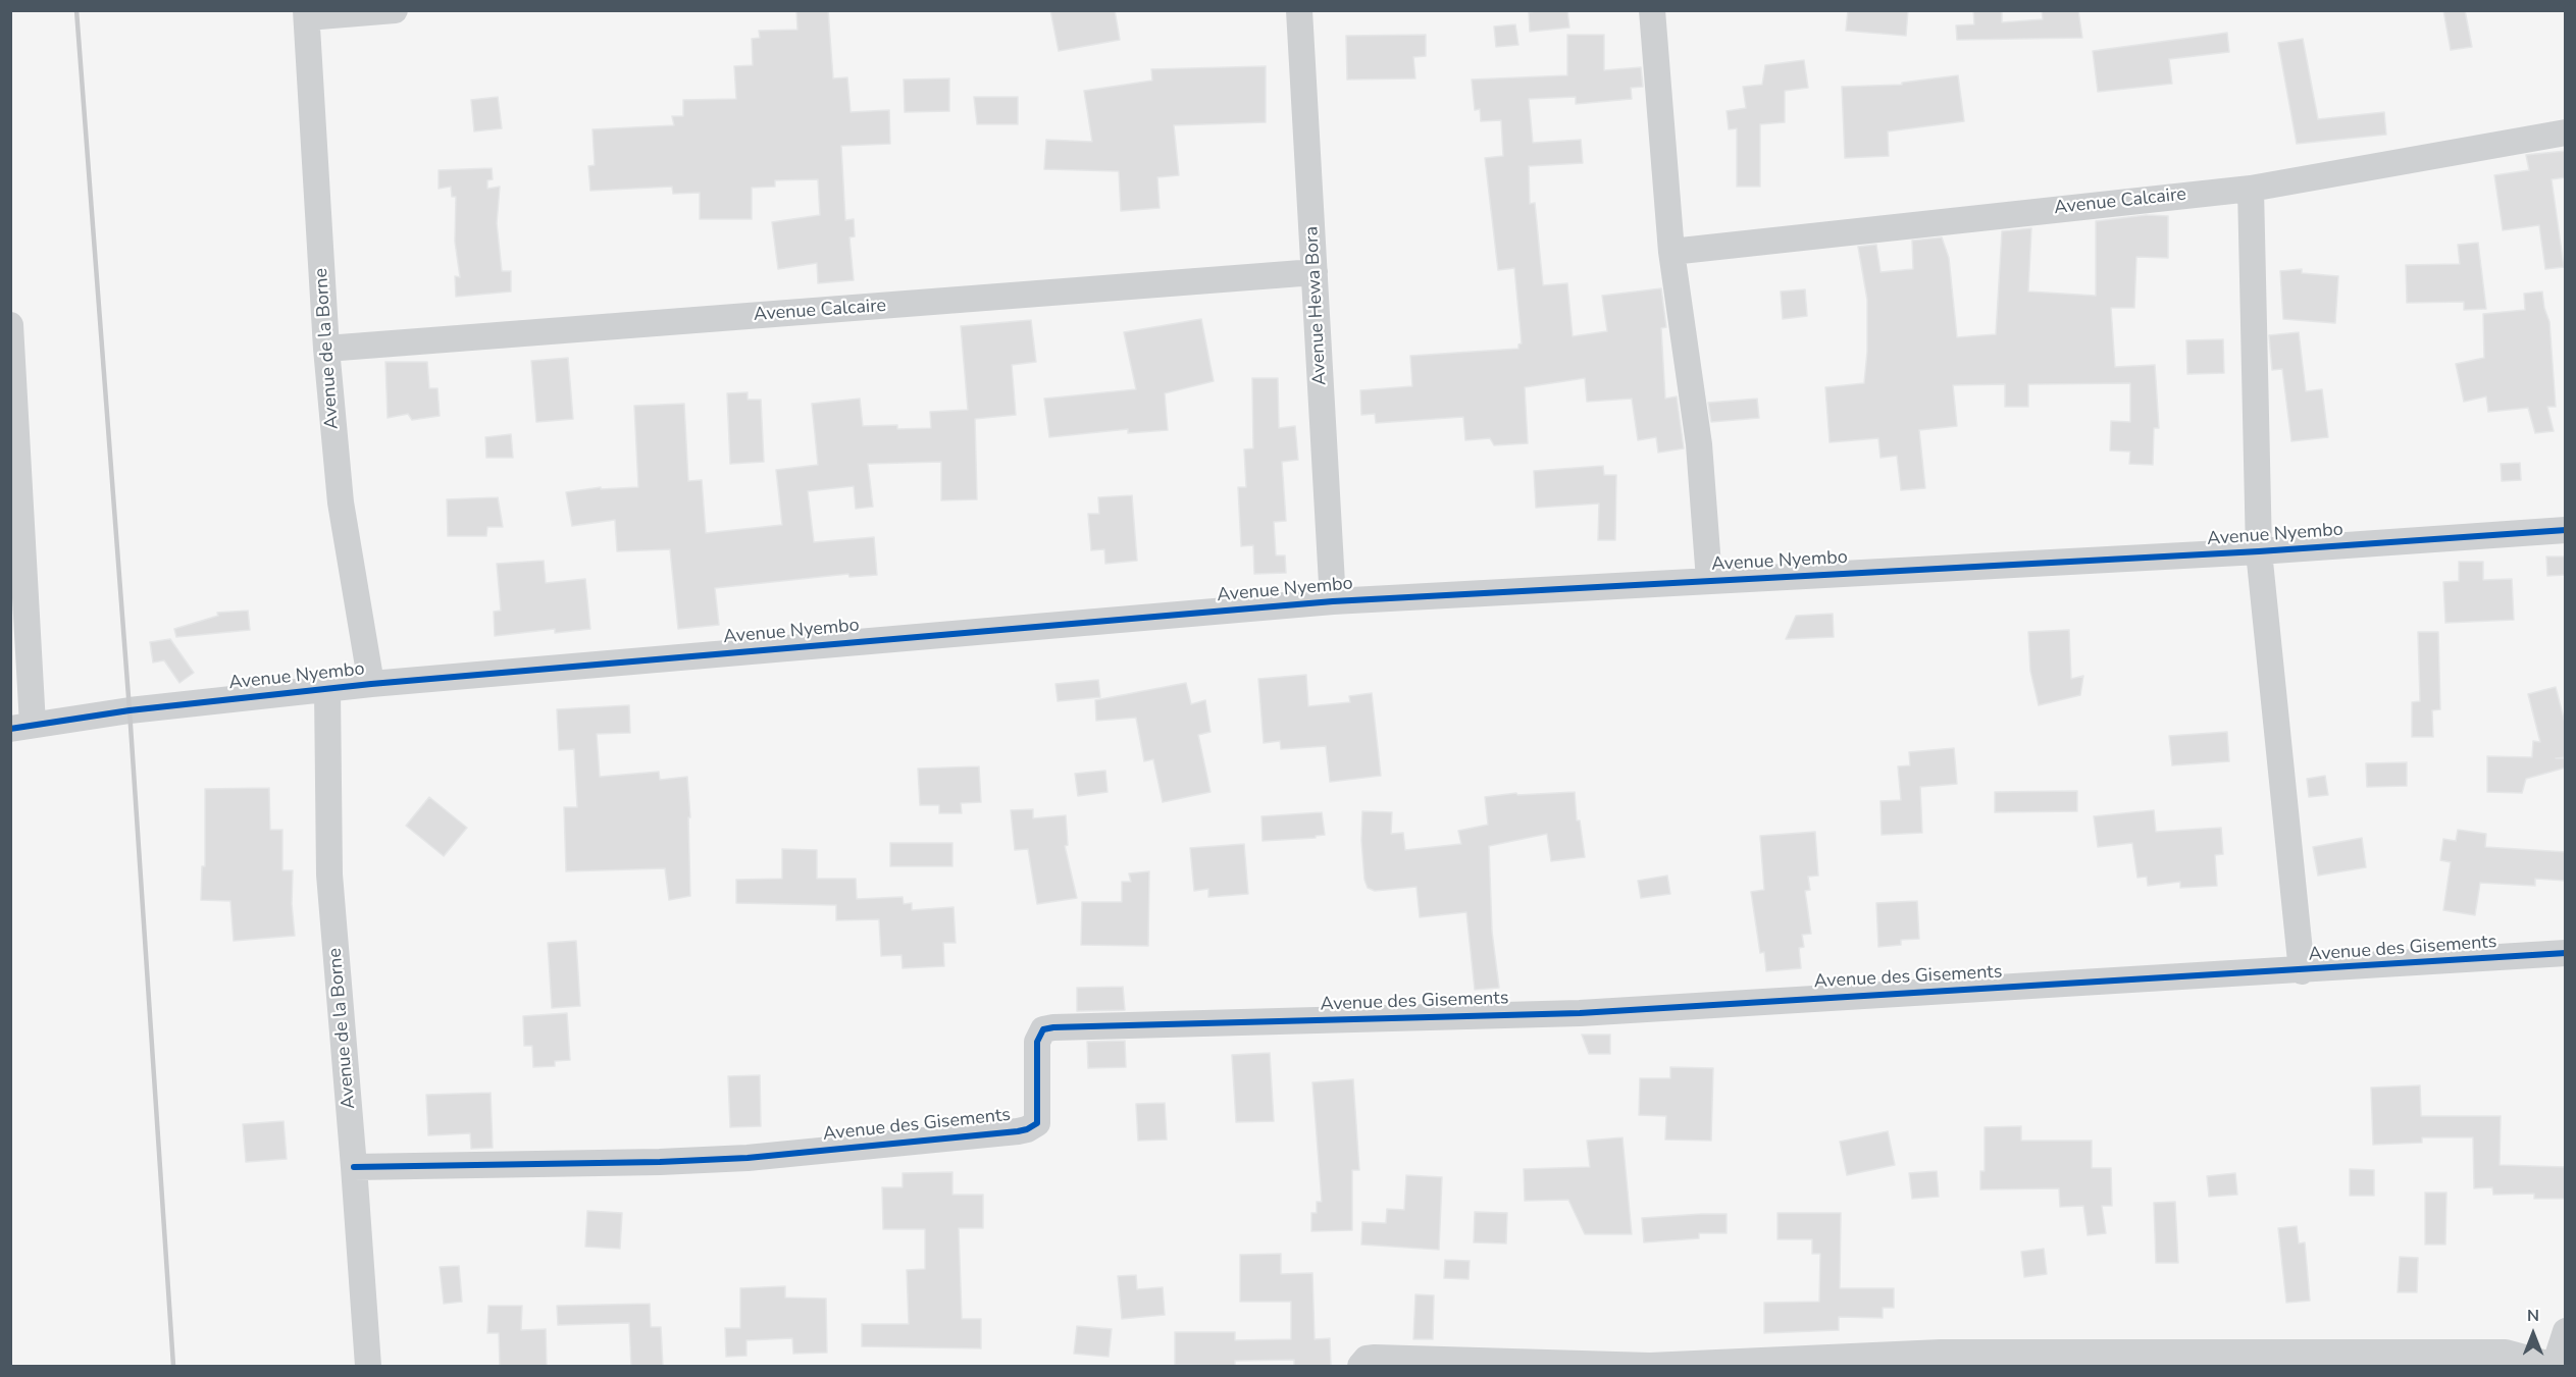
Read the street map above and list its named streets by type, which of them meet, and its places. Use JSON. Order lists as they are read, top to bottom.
{
  "streets": {
    "street": [
      "Avenue Calcaire",
      "Avenue Hewa Bora",
      "Avenue de la Borne",
      "Avenue Nyembo",
      "Avenue des Gisements"
    ]
  },
  "crossings": [
    ["Avenue Calcaire", "Avenue Hewa Bora"],
    ["Avenue Calcaire", "Avenue de la Borne"],
    ["Avenue Hewa Bora", "Avenue Nyembo"],
    ["Avenue de la Borne", "Avenue Nyembo"],
    ["Avenue de la Borne", "Avenue des Gisements"]
  ],
  "north": "top"
}
